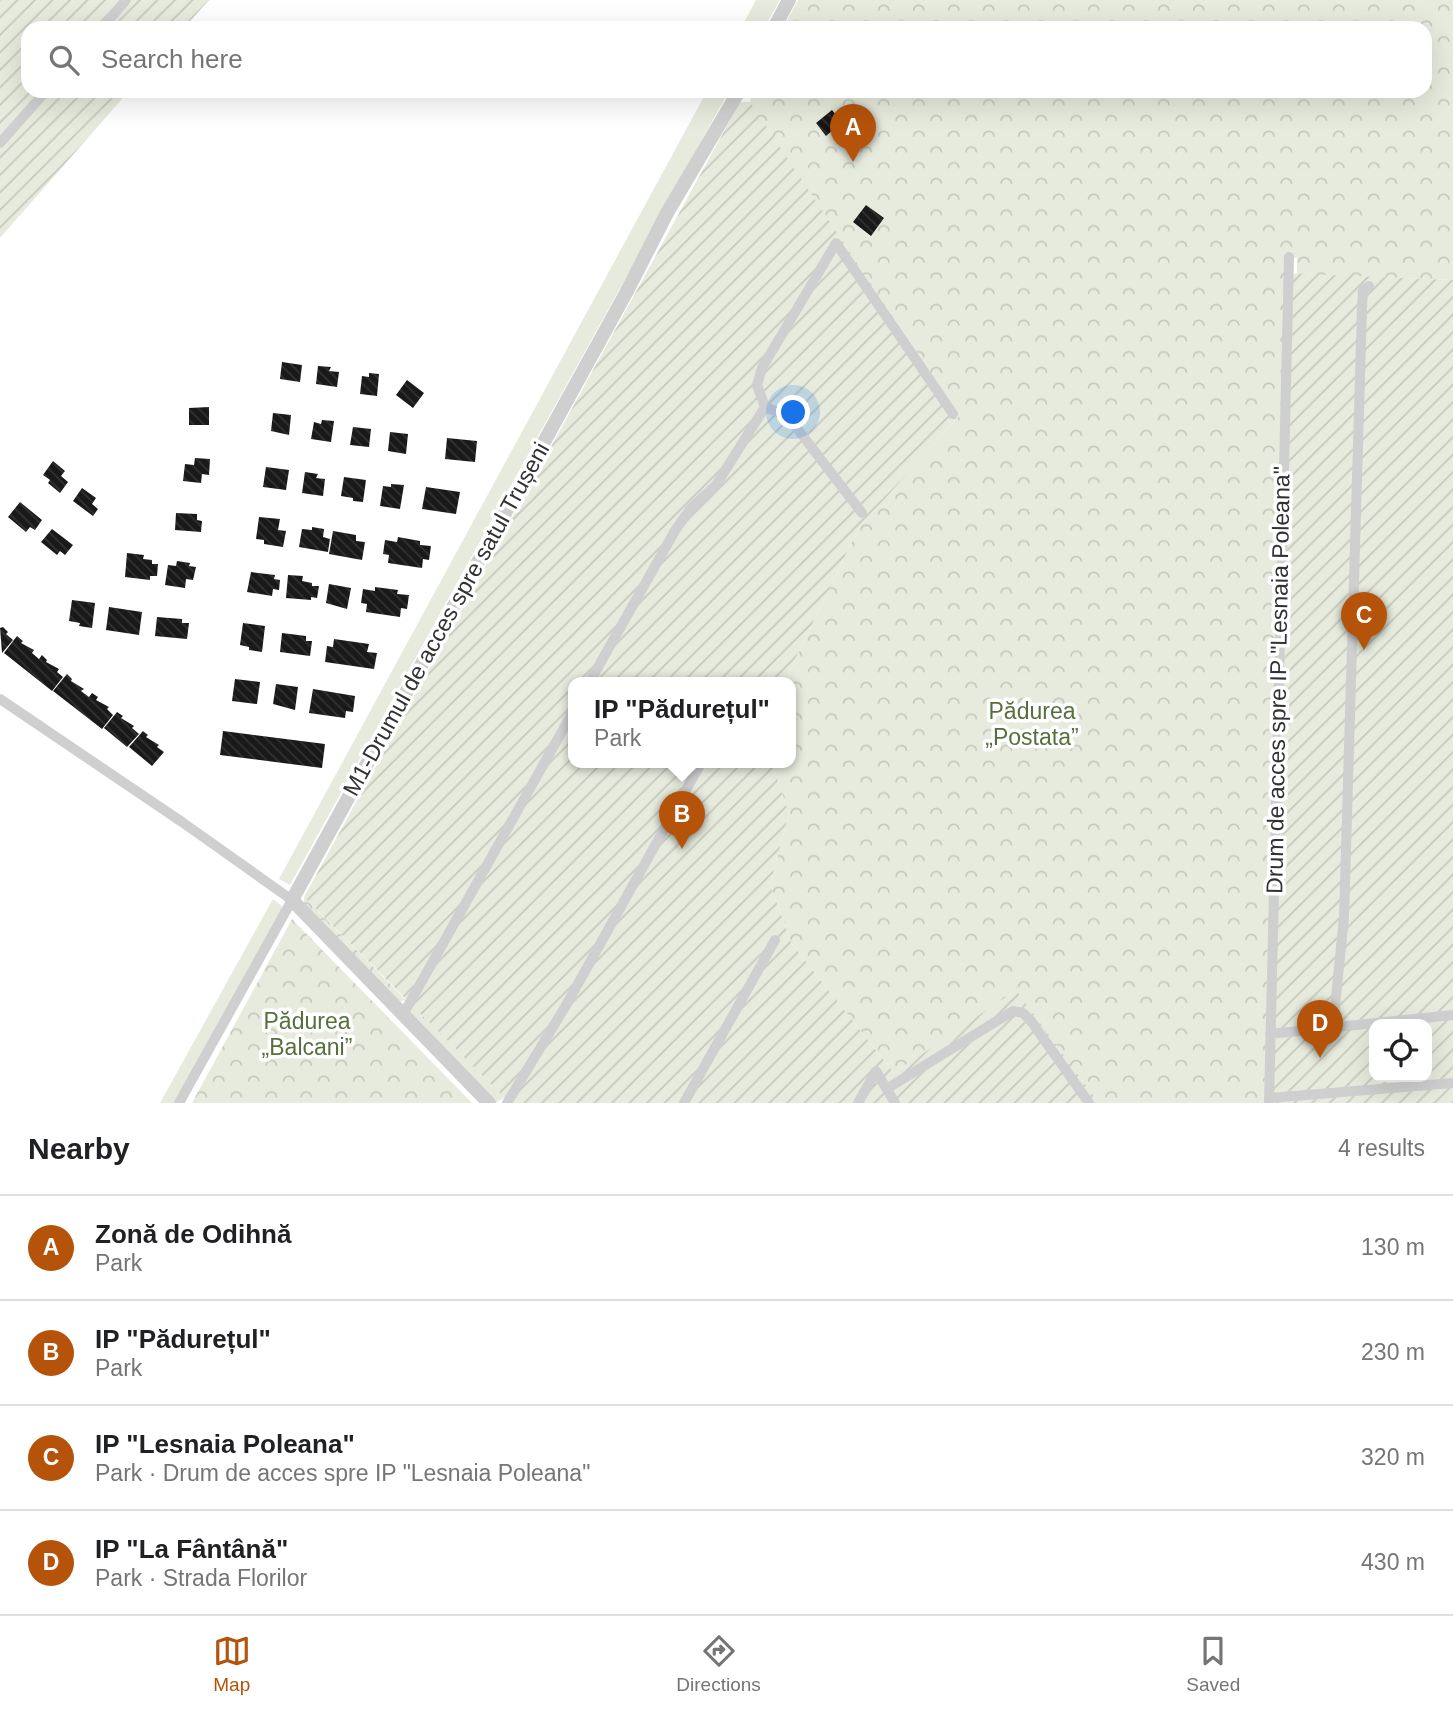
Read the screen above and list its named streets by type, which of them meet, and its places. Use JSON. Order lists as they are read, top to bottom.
{
  "streets": {
    "street": ["M1-Drumul de acces spre satul Trușeni", "Drum de acces spre IP \"Lesnaia Poleana\""]
  },
  "parks": ["Pădurea „Postata”", "Pădurea „Balcani”"],
  "page": {
    "search": "Search here",
    "pins": [
      "A",
      "C",
      "B",
      "D"
    ],
    "popup": ["IP \"Pădurețul\"", "Park"],
    "heading": ["Nearby", "4 results"],
    "list": [
      {
        "mark": "A",
        "name": "Zonă de Odihnă",
        "note": "Park",
        "value": "130 m"
      },
      {
        "mark": "B",
        "name": "IP \"Pădurețul\"",
        "note": "Park",
        "value": "230 m"
      },
      {
        "mark": "C",
        "name": "IP \"Lesnaia Poleana\"",
        "note": "Park · Drum de acces spre IP \"Lesnaia Poleana\"",
        "value": "320 m"
      },
      {
        "mark": "D",
        "name": "IP \"La Fântână\"",
        "note": "Park · Strada Florilor",
        "value": "430 m"
      }
    ],
    "nav": ["Map", "Directions", "Saved"]
  }
}
